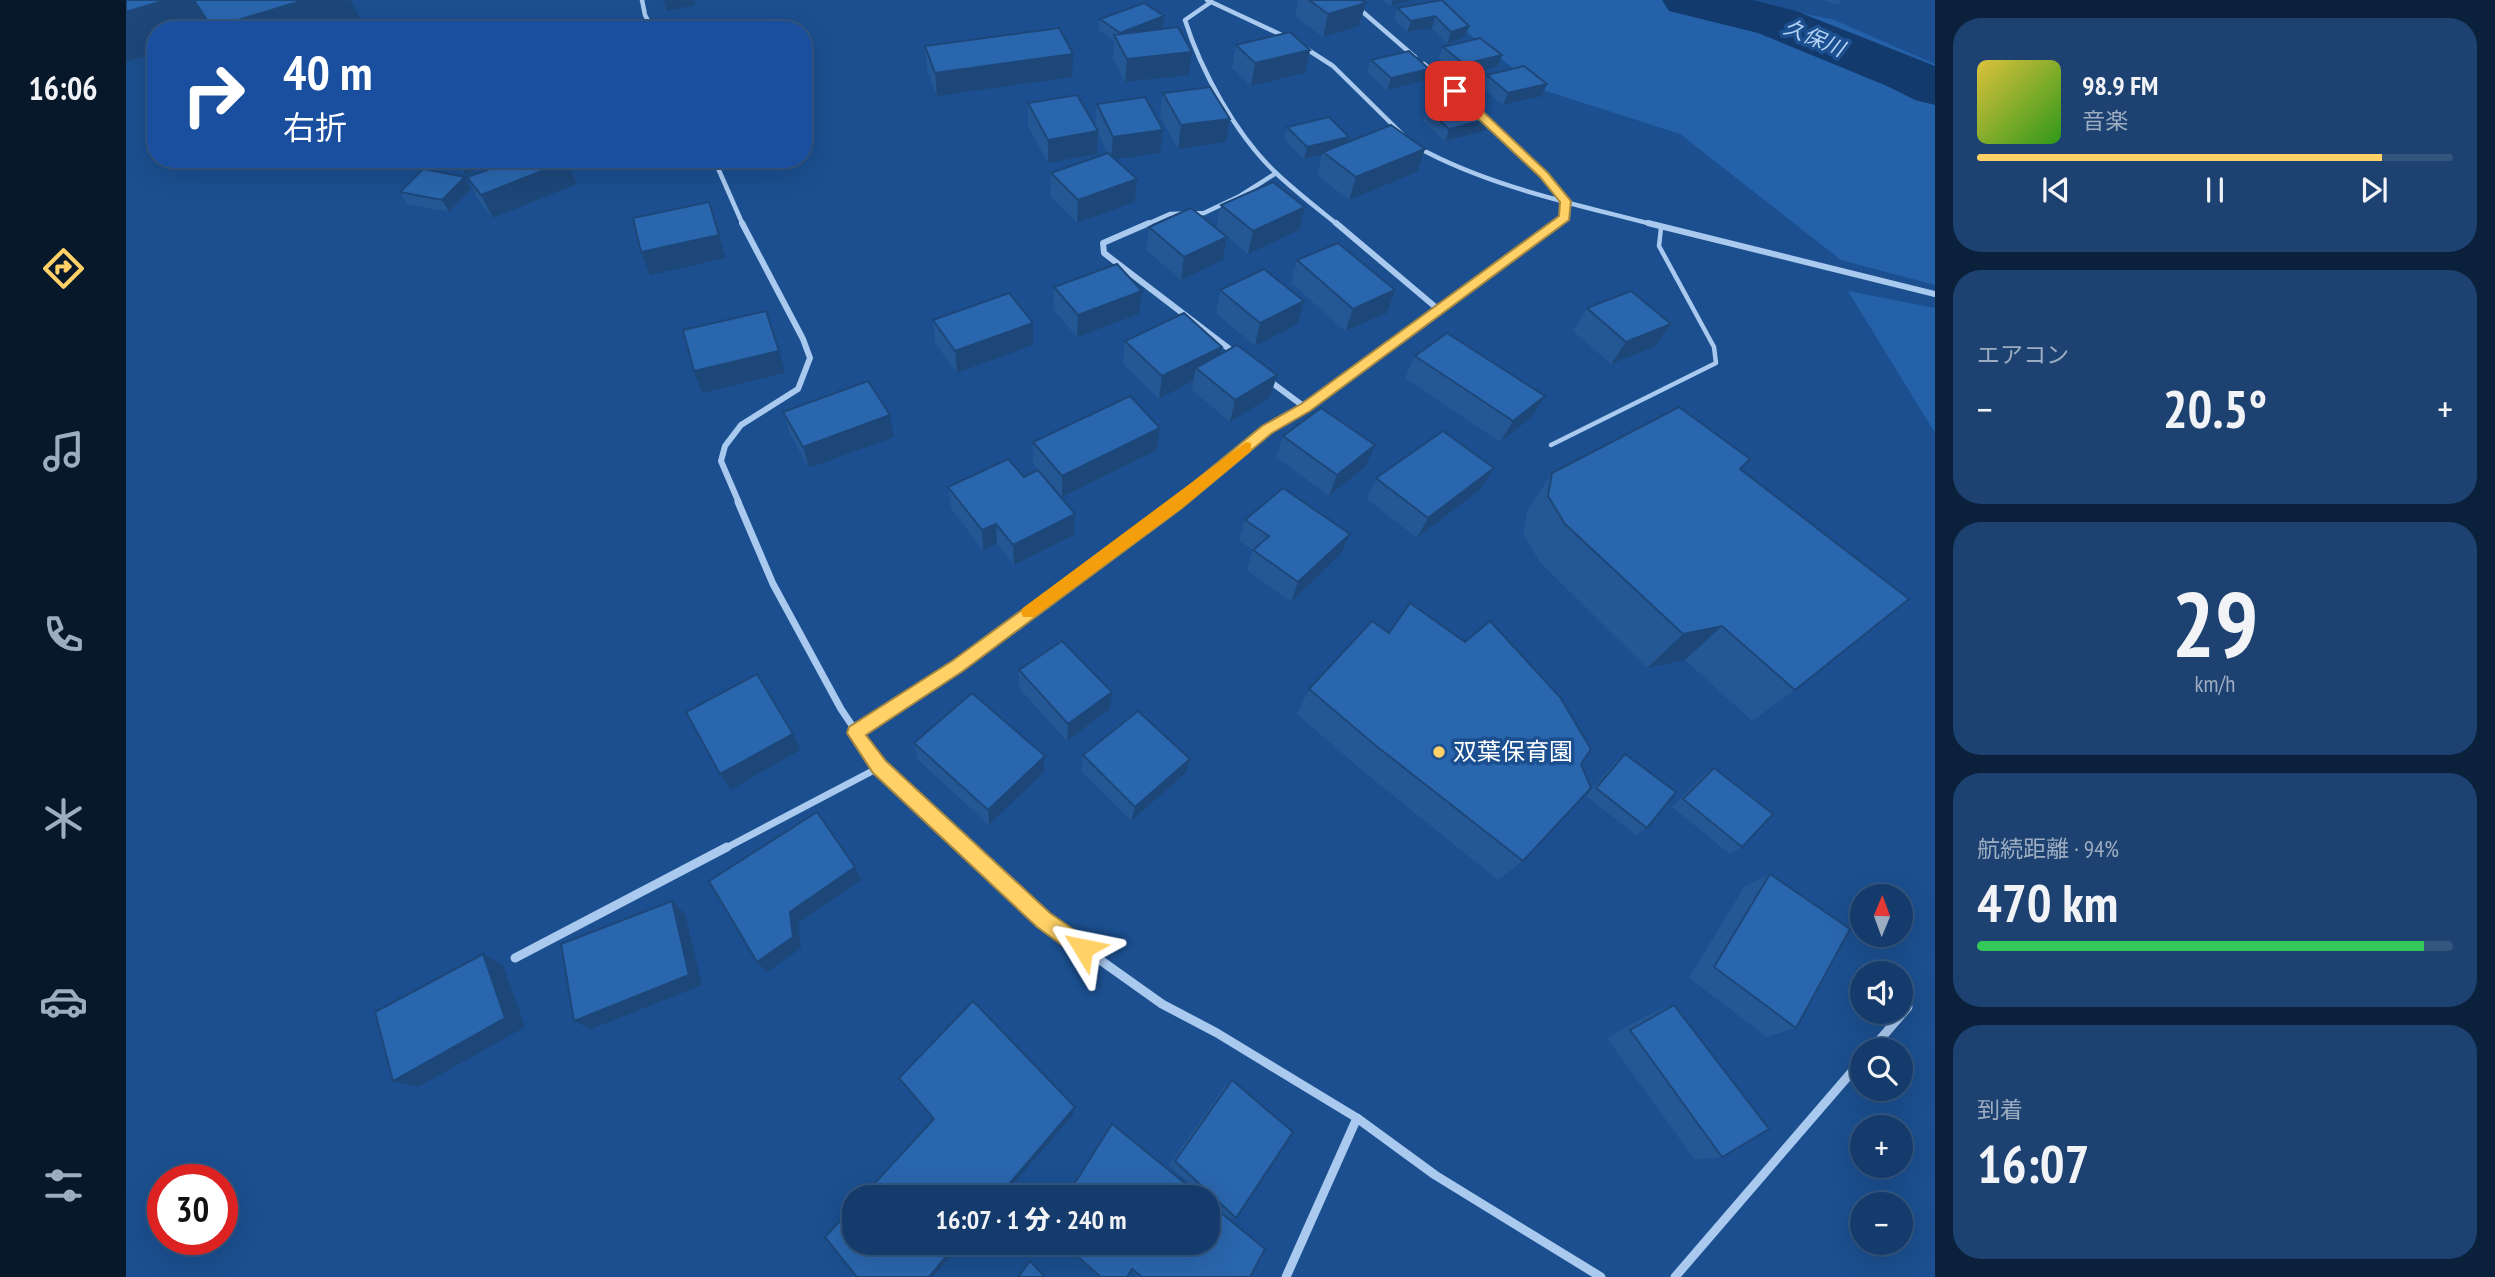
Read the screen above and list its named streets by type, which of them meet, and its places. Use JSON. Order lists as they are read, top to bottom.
{
  "water": ["久保川"],
  "places": ["双葉保育園"],
  "north": "top",
  "page": {
    "tabs": "16:06",
    "turn": ["40 m", "右折"],
    "song": ["98.9 FM", "音楽"],
    "tile": [
      "エアコン",
      ["29", "km/h"],
      ["航続距離 · 94%", "470 km"],
      ["到着", "16:07"]
    ],
    "heat": ["−", "20.5°", "+"],
    "map_buttons": ["+", "−"],
    "limit": "30",
    "trip": "16:07 · 1 分 · 240 m"
  }
}
